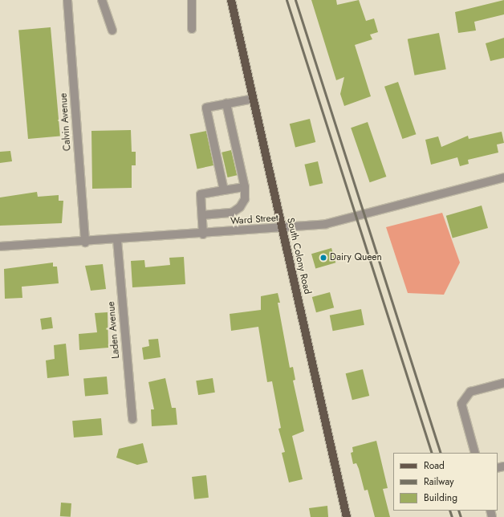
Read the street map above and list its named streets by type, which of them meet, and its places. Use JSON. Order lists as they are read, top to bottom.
{
  "streets": {
    "main road": ["South Colony Road"],
    "street": ["Calvin Avenue", "Ward Street", "Laden Avenue"]
  },
  "crossings": [
    ["Calvin Avenue", "Ward Street"],
    ["Ward Street", "South Colony Road"],
    ["Ward Street", "Laden Avenue"]
  ],
  "places": ["Dairy Queen"],
  "legend": ["Road", "Railway", "Building"]
}
